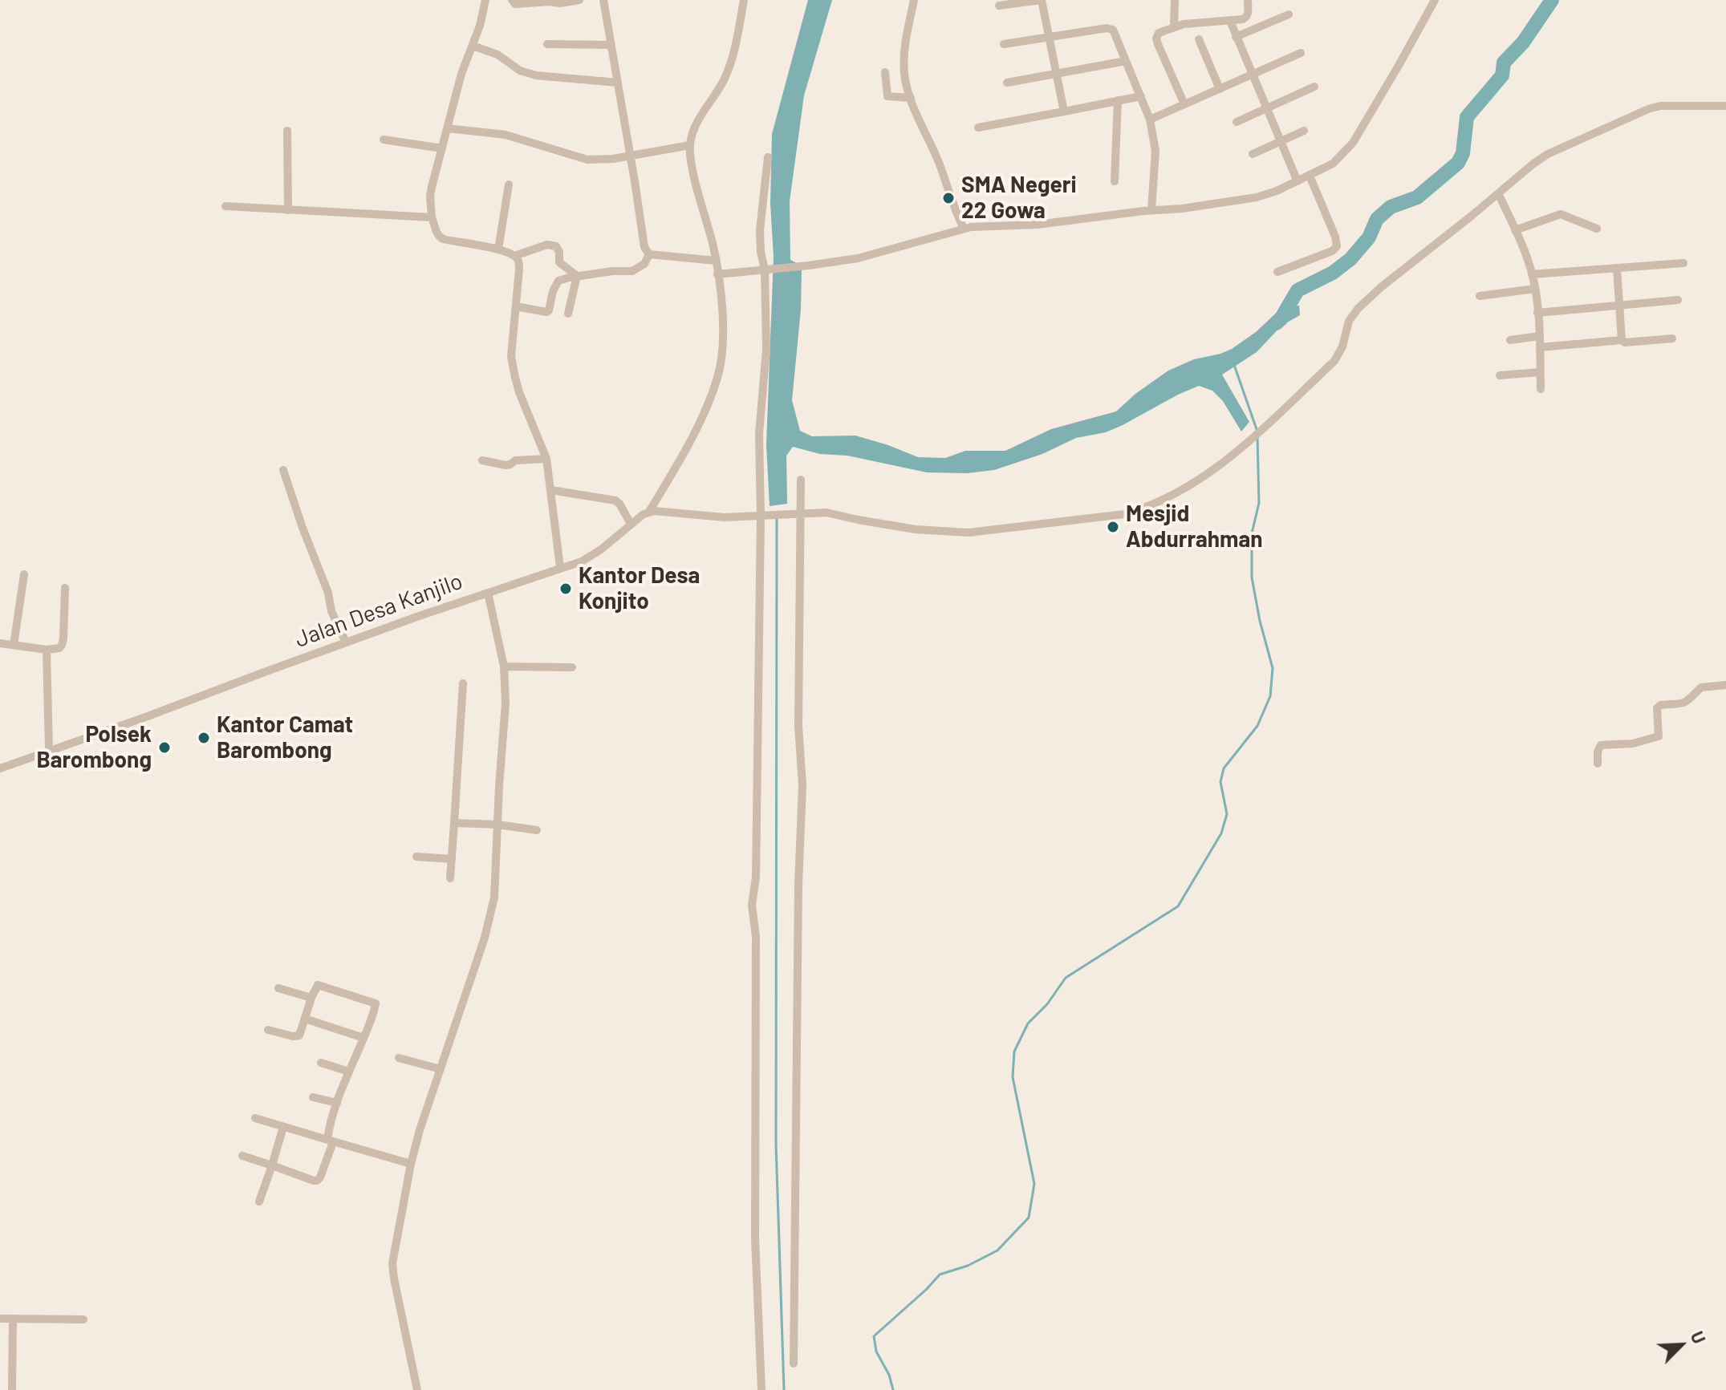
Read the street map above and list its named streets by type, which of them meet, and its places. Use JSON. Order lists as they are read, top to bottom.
{
  "streets": {
    "street": ["Jalan Desa Kanjilo"]
  },
  "places": [
    "SMA Negeri 22 Gowa",
    "Mesjid Abdurrahman",
    "Kantor Desa Konjito",
    "Kantor Camat Barombong",
    "Polsek Barombong"
  ],
  "north": "top right"
}
